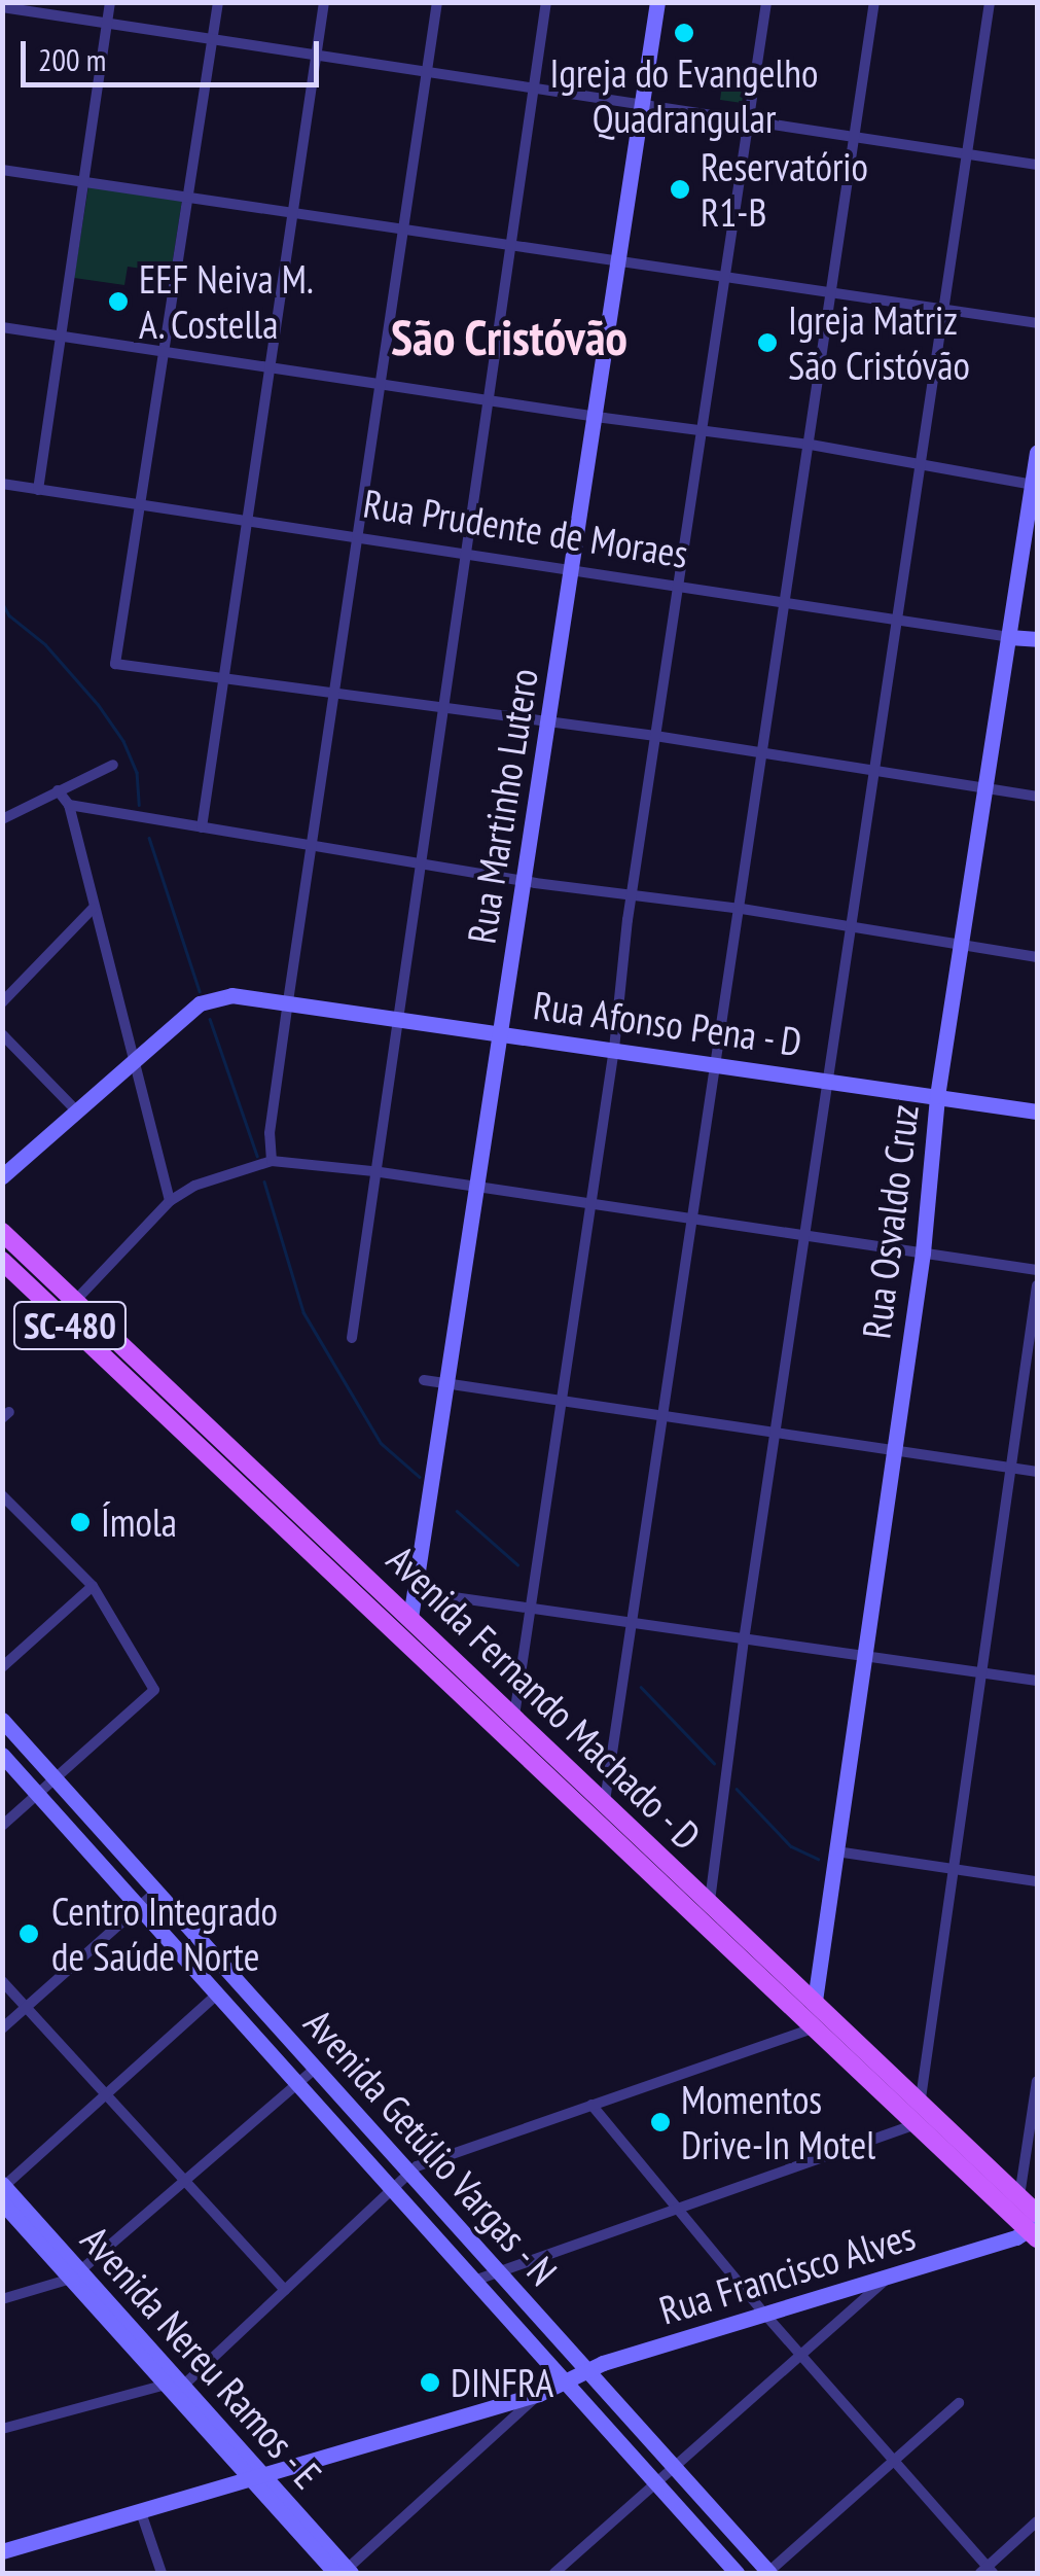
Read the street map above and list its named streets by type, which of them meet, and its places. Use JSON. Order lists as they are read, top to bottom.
{
  "streets": {
    "main road": ["SC-480", "Avenida Fernando Machado - D"],
    "street": [
      "Rua Prudente de Moraes",
      "Rua Martinho Lutero",
      "Rua Afonso Pena - D",
      "Rua Osvaldo Cruz",
      "Avenida Getúlio Vargas - N",
      "Rua Francisco Alves",
      "Avenida Nereu Ramos - E"
    ]
  },
  "crossings": [
    ["Rua Prudente de Moraes", "Rua Martinho Lutero"],
    ["Rua Prudente de Moraes", "Rua Osvaldo Cruz"],
    ["Rua Martinho Lutero", "Rua Afonso Pena - D"],
    ["Rua Martinho Lutero", "Avenida Fernando Machado - D"],
    ["Rua Afonso Pena - D", "Rua Osvaldo Cruz"],
    ["Rua Osvaldo Cruz", "Avenida Fernando Machado - D"],
    ["Avenida Fernando Machado - D", "Rua Francisco Alves"],
    ["Avenida Getúlio Vargas - N", "Rua Francisco Alves"],
    ["Rua Francisco Alves", "Avenida Nereu Ramos - E"]
  ],
  "districts": ["São Cristóvão"],
  "places": [
    "Igreja do Evangelho Quadrangular",
    "Reservatório R1-B",
    "EEF Neiva M. A. Costella",
    "Igreja Matriz São Cristóvão",
    "Ímola",
    "Centro Integrado de Saúde Norte",
    "Momentos Drive-In Motel",
    "DINFRA"
  ],
  "scale_bar": "200 m"
}
